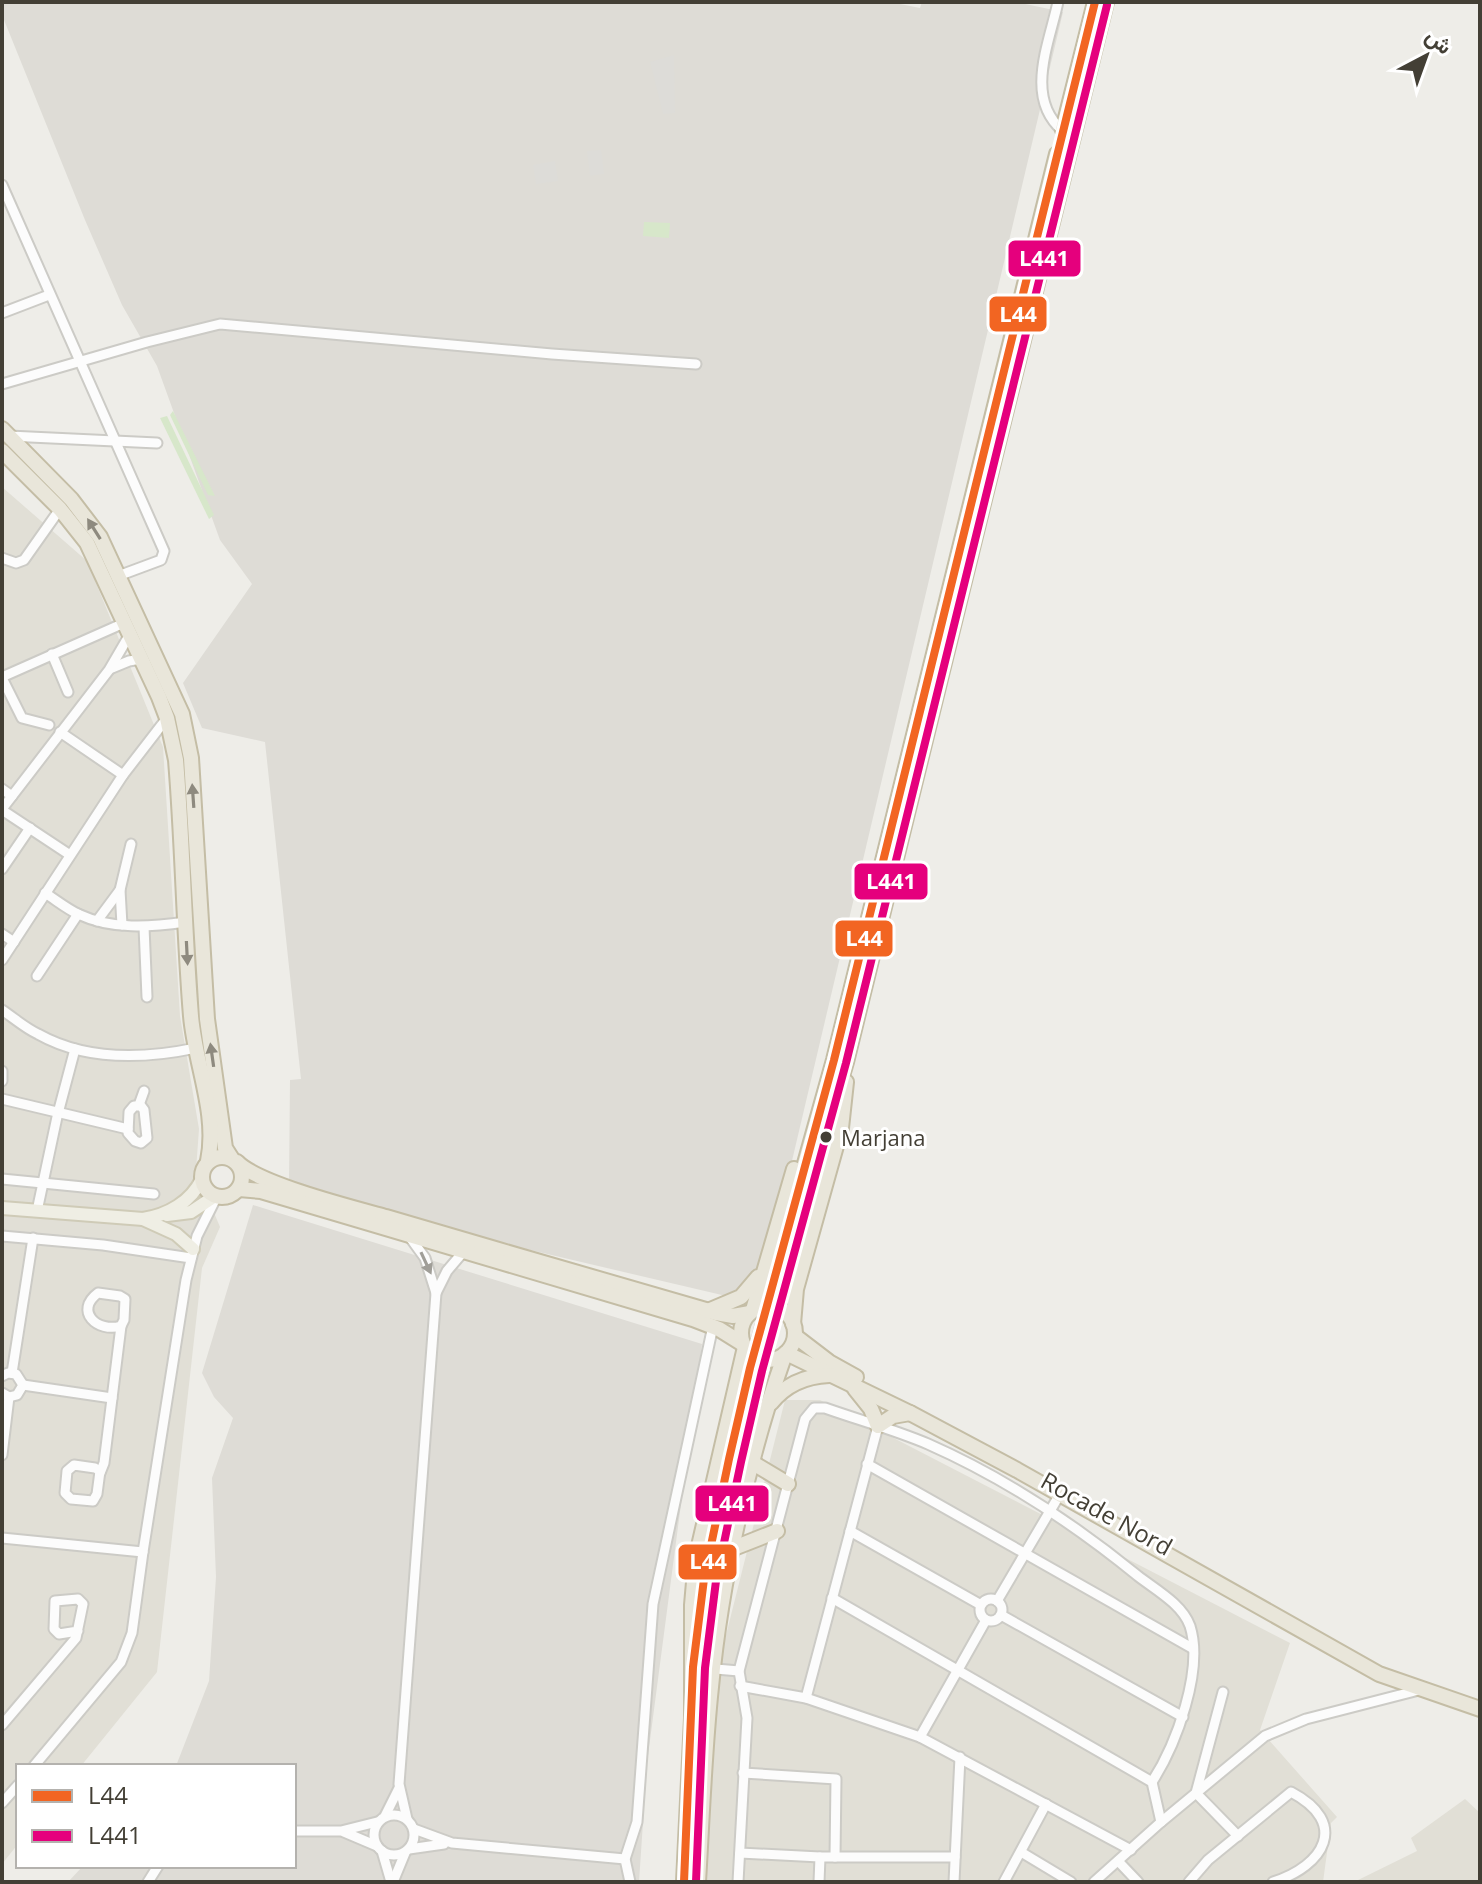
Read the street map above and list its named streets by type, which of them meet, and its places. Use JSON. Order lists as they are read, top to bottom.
{
  "streets": {
    "highway": ["Rocade Nord"]
  },
  "places": ["Marjana"],
  "lines": ["transit line L44", "transit line L441"],
  "legend": ["L44", "L441"],
  "north": "top right"
}
